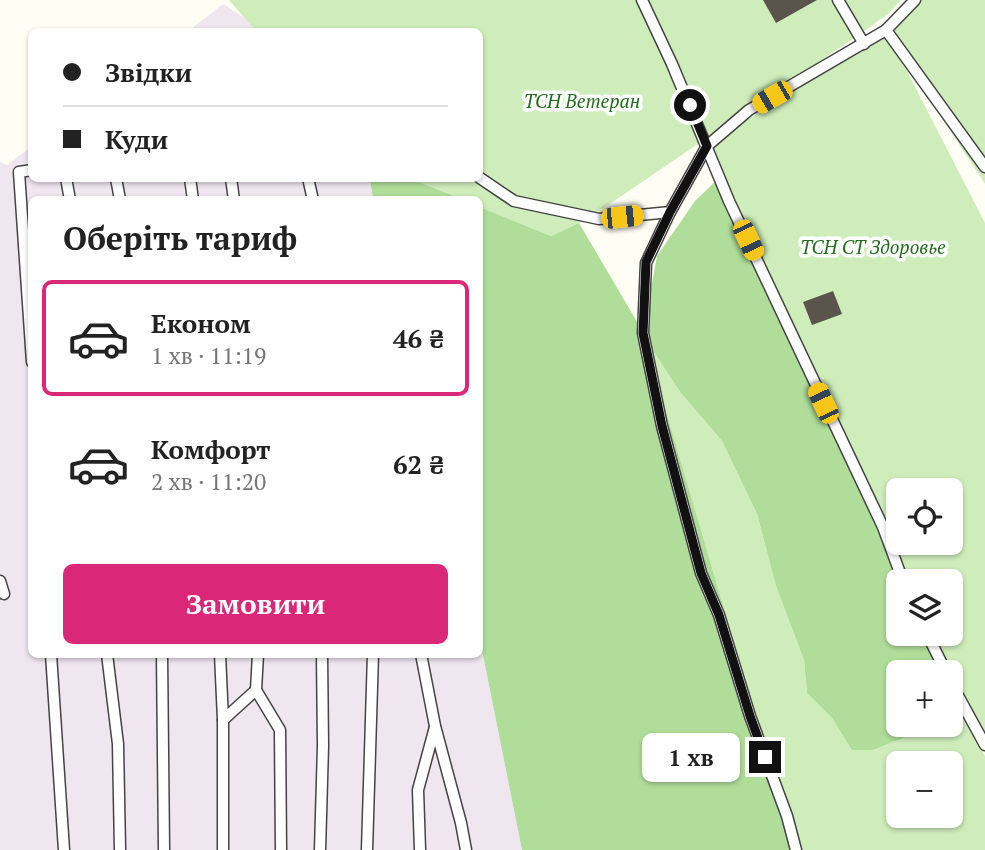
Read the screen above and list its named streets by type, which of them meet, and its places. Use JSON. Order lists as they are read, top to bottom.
{
  "parks": ["ТСН Ветеран", "ТСН СТ Здоровье"],
  "page": {
    "banner": ["Звідки", "Куди"],
    "heading": "Оберіть тариф",
    "list": [
      {
        "name": "Економ",
        "note": "1 хв · 11:19",
        "value": "46 ₴"
      },
      {
        "name": "Комфорт",
        "note": "2 хв · 11:20",
        "value": "62 ₴"
      }
    ],
    "map_buttons": ["+", "−"],
    "buttons": "Замовити",
    "bubble": "1 хв"
  }
}
